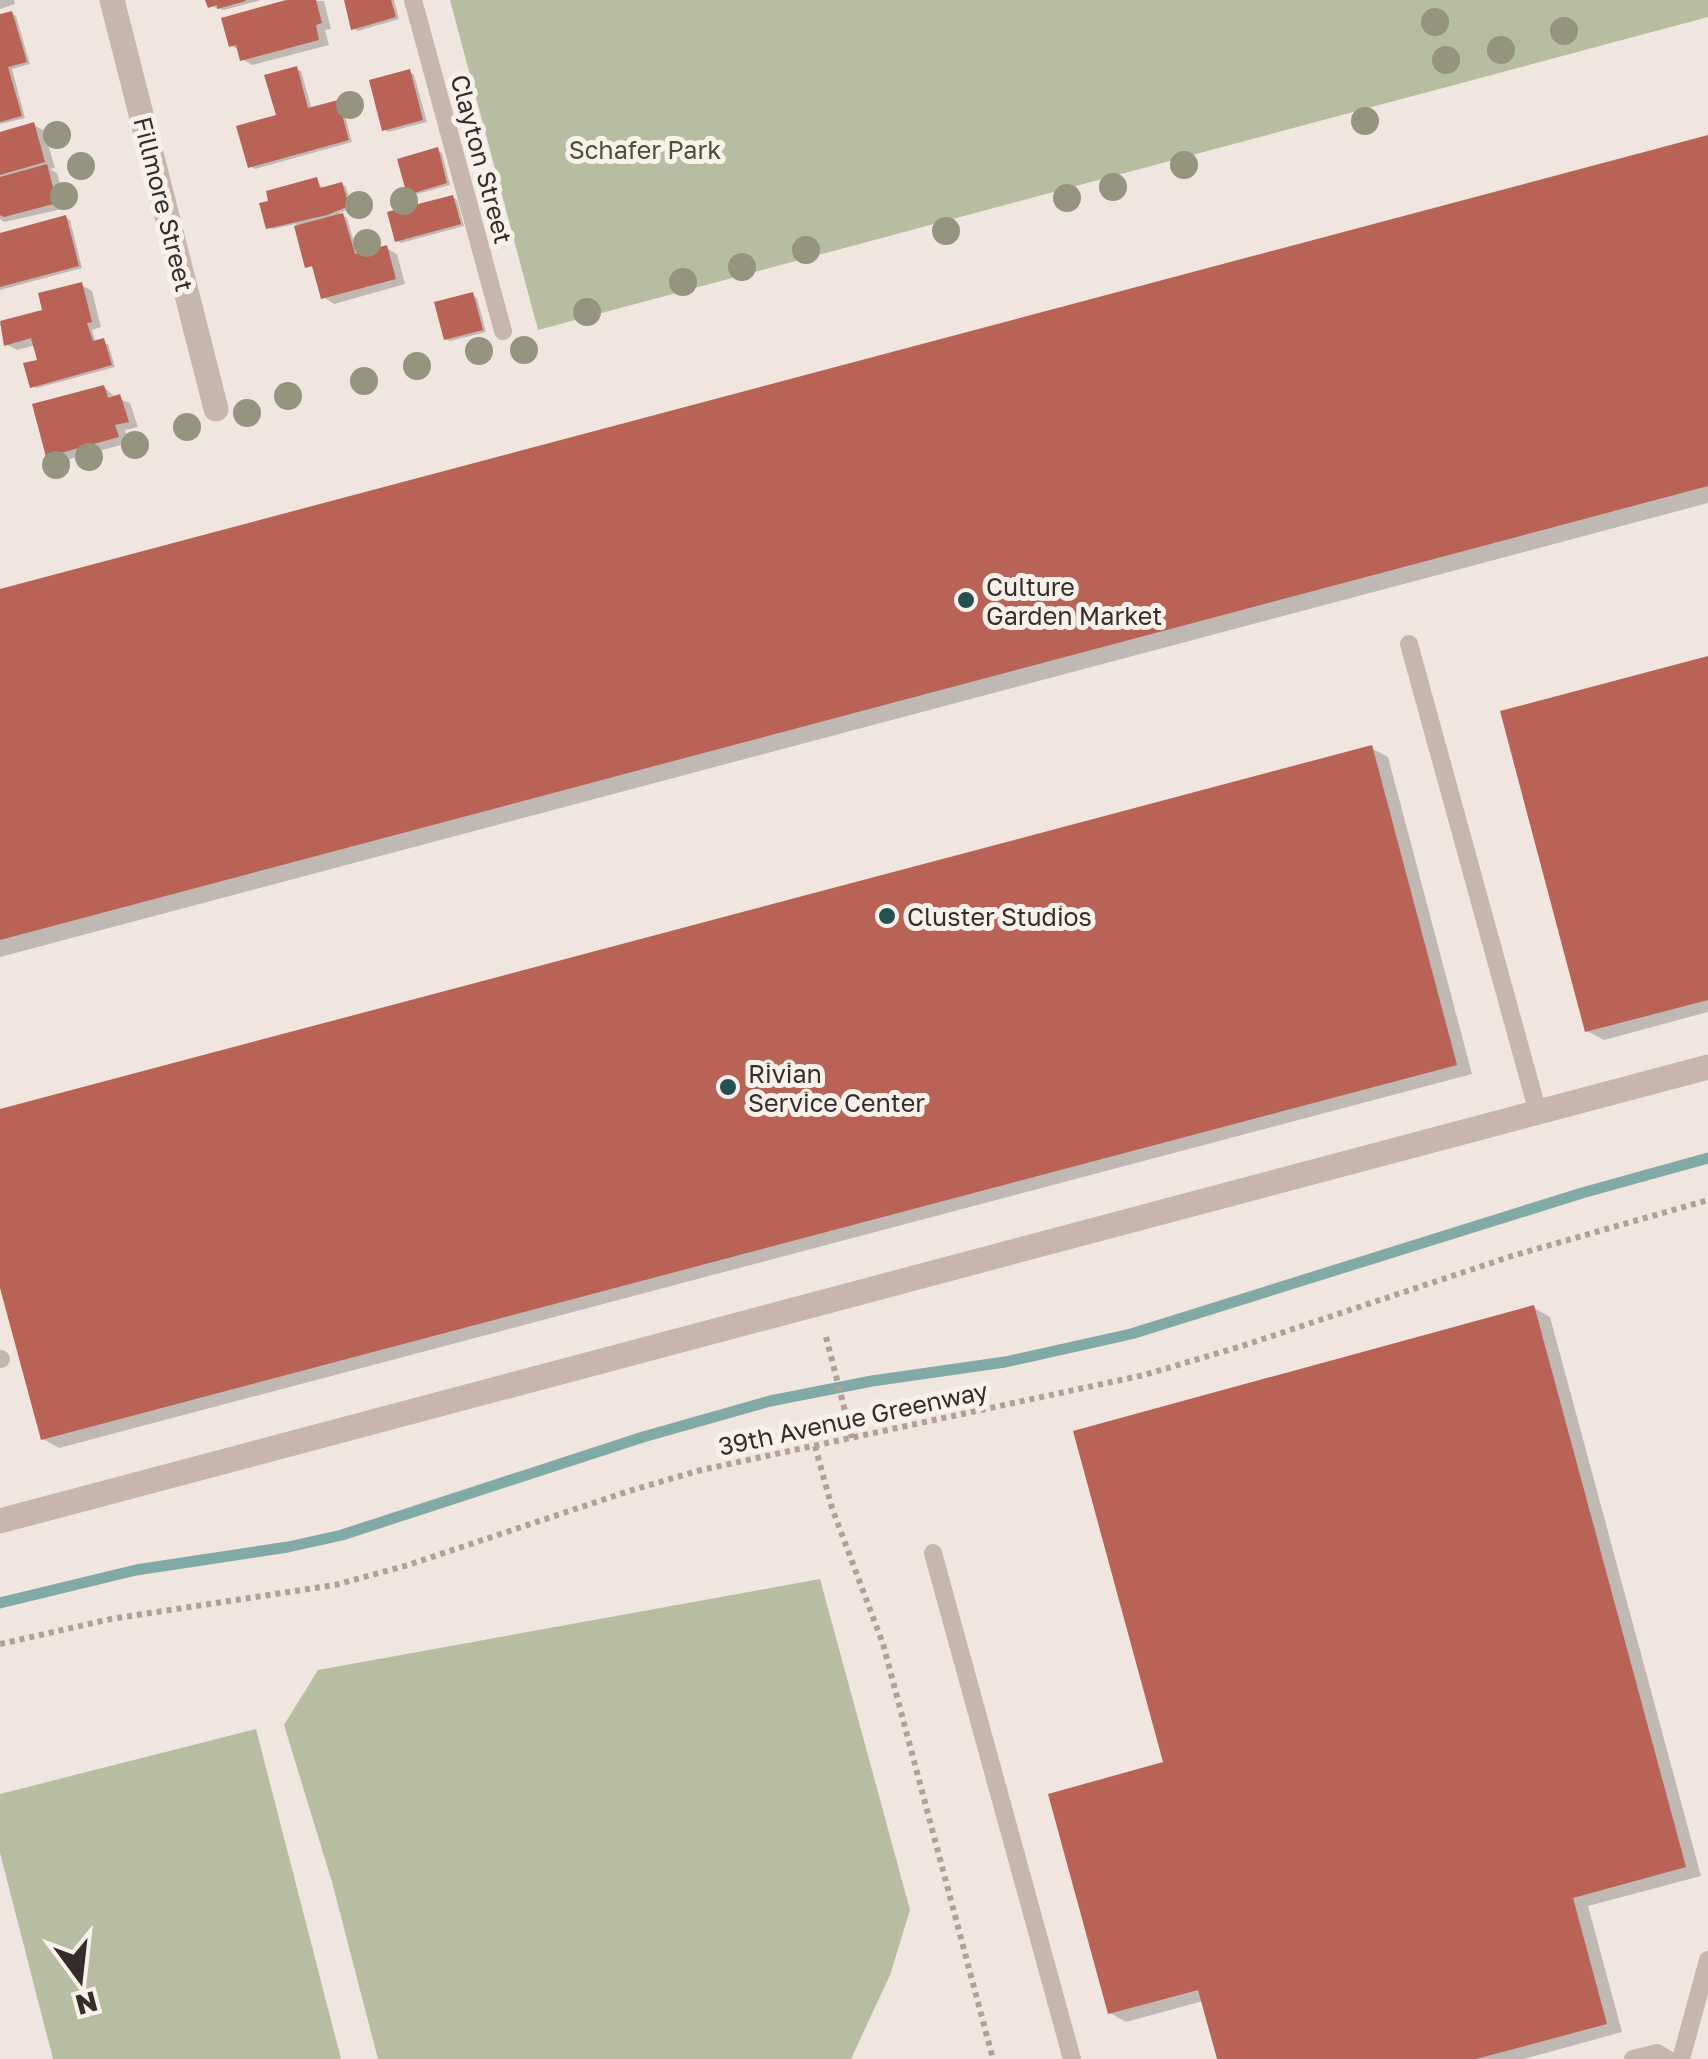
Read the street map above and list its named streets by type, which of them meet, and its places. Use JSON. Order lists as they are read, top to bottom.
{
  "streets": {
    "street": ["Fillmore Street"],
    "lane": ["Clayton Street"],
    "path": ["39th Avenue Greenway"]
  },
  "parks": ["Schafer Park"],
  "places": ["Culture Garden Market", "Cluster Studios", "Rivian Service Center"],
  "north": "bottom"
}
